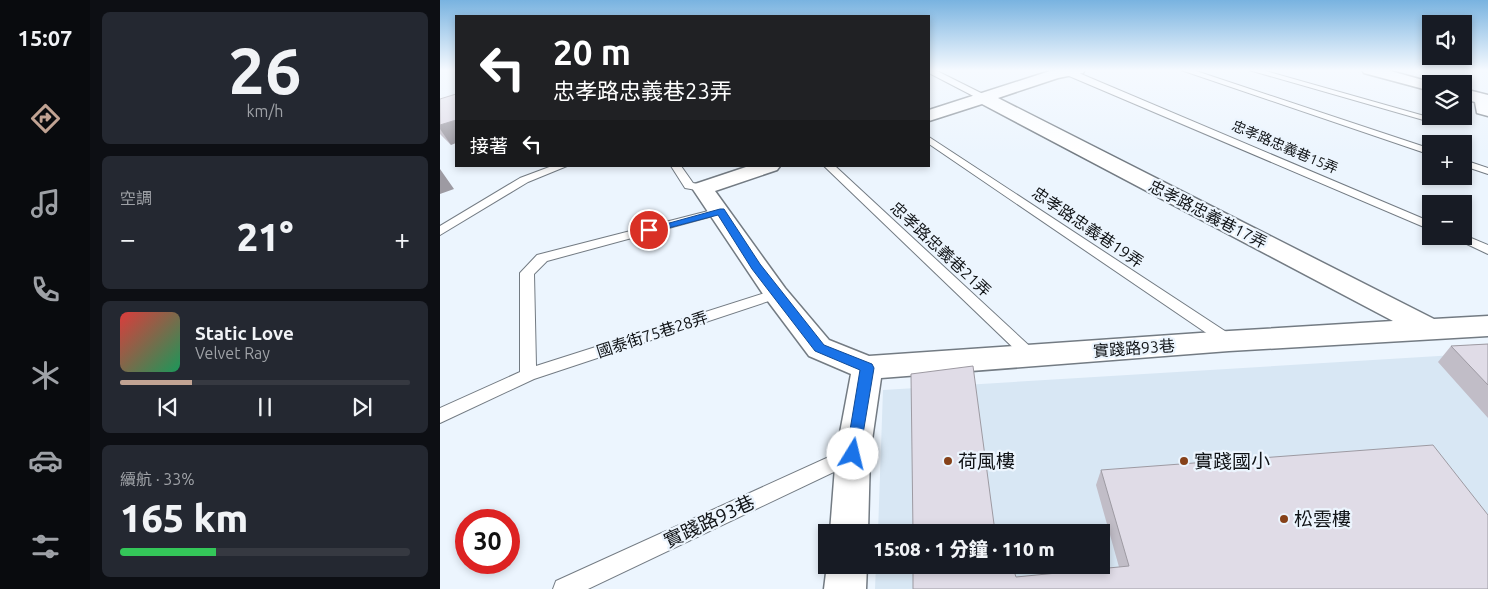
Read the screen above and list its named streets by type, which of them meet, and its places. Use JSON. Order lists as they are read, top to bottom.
{
  "streets": {
    "street": ["忠孝路忠義巷17弄", "實踐路93巷"],
    "lane": [
      "忠孝路忠義巷15弄",
      "忠孝路忠義巷19弄",
      "忠孝路忠義巷21弄",
      "國泰街75巷28弄"
    ]
  },
  "crossings": [
    ["忠孝路忠義巷17弄", "實踐路93巷"],
    ["忠孝路忠義巷19弄", "實踐路93巷"],
    ["忠孝路忠義巷21弄", "實踐路93巷"]
  ],
  "places": ["荷風樓", "實踐國小", "松雲樓"],
  "page": {
    "tabs": "15:07",
    "tile": [
      ["26", "km/h"],
      "空調",
      ["續航 · 33%", "165 km"]
    ],
    "map_buttons": ["+", "−"],
    "turn": ["20 m", "忠孝路忠義巷23弄"],
    "then": "接著",
    "heat": ["−", "21°", "+"],
    "song": ["Static Love", "Velvet Ray"],
    "limit": "30",
    "trip": "15:08 · 1 分鐘 · 110 m"
  }
}
